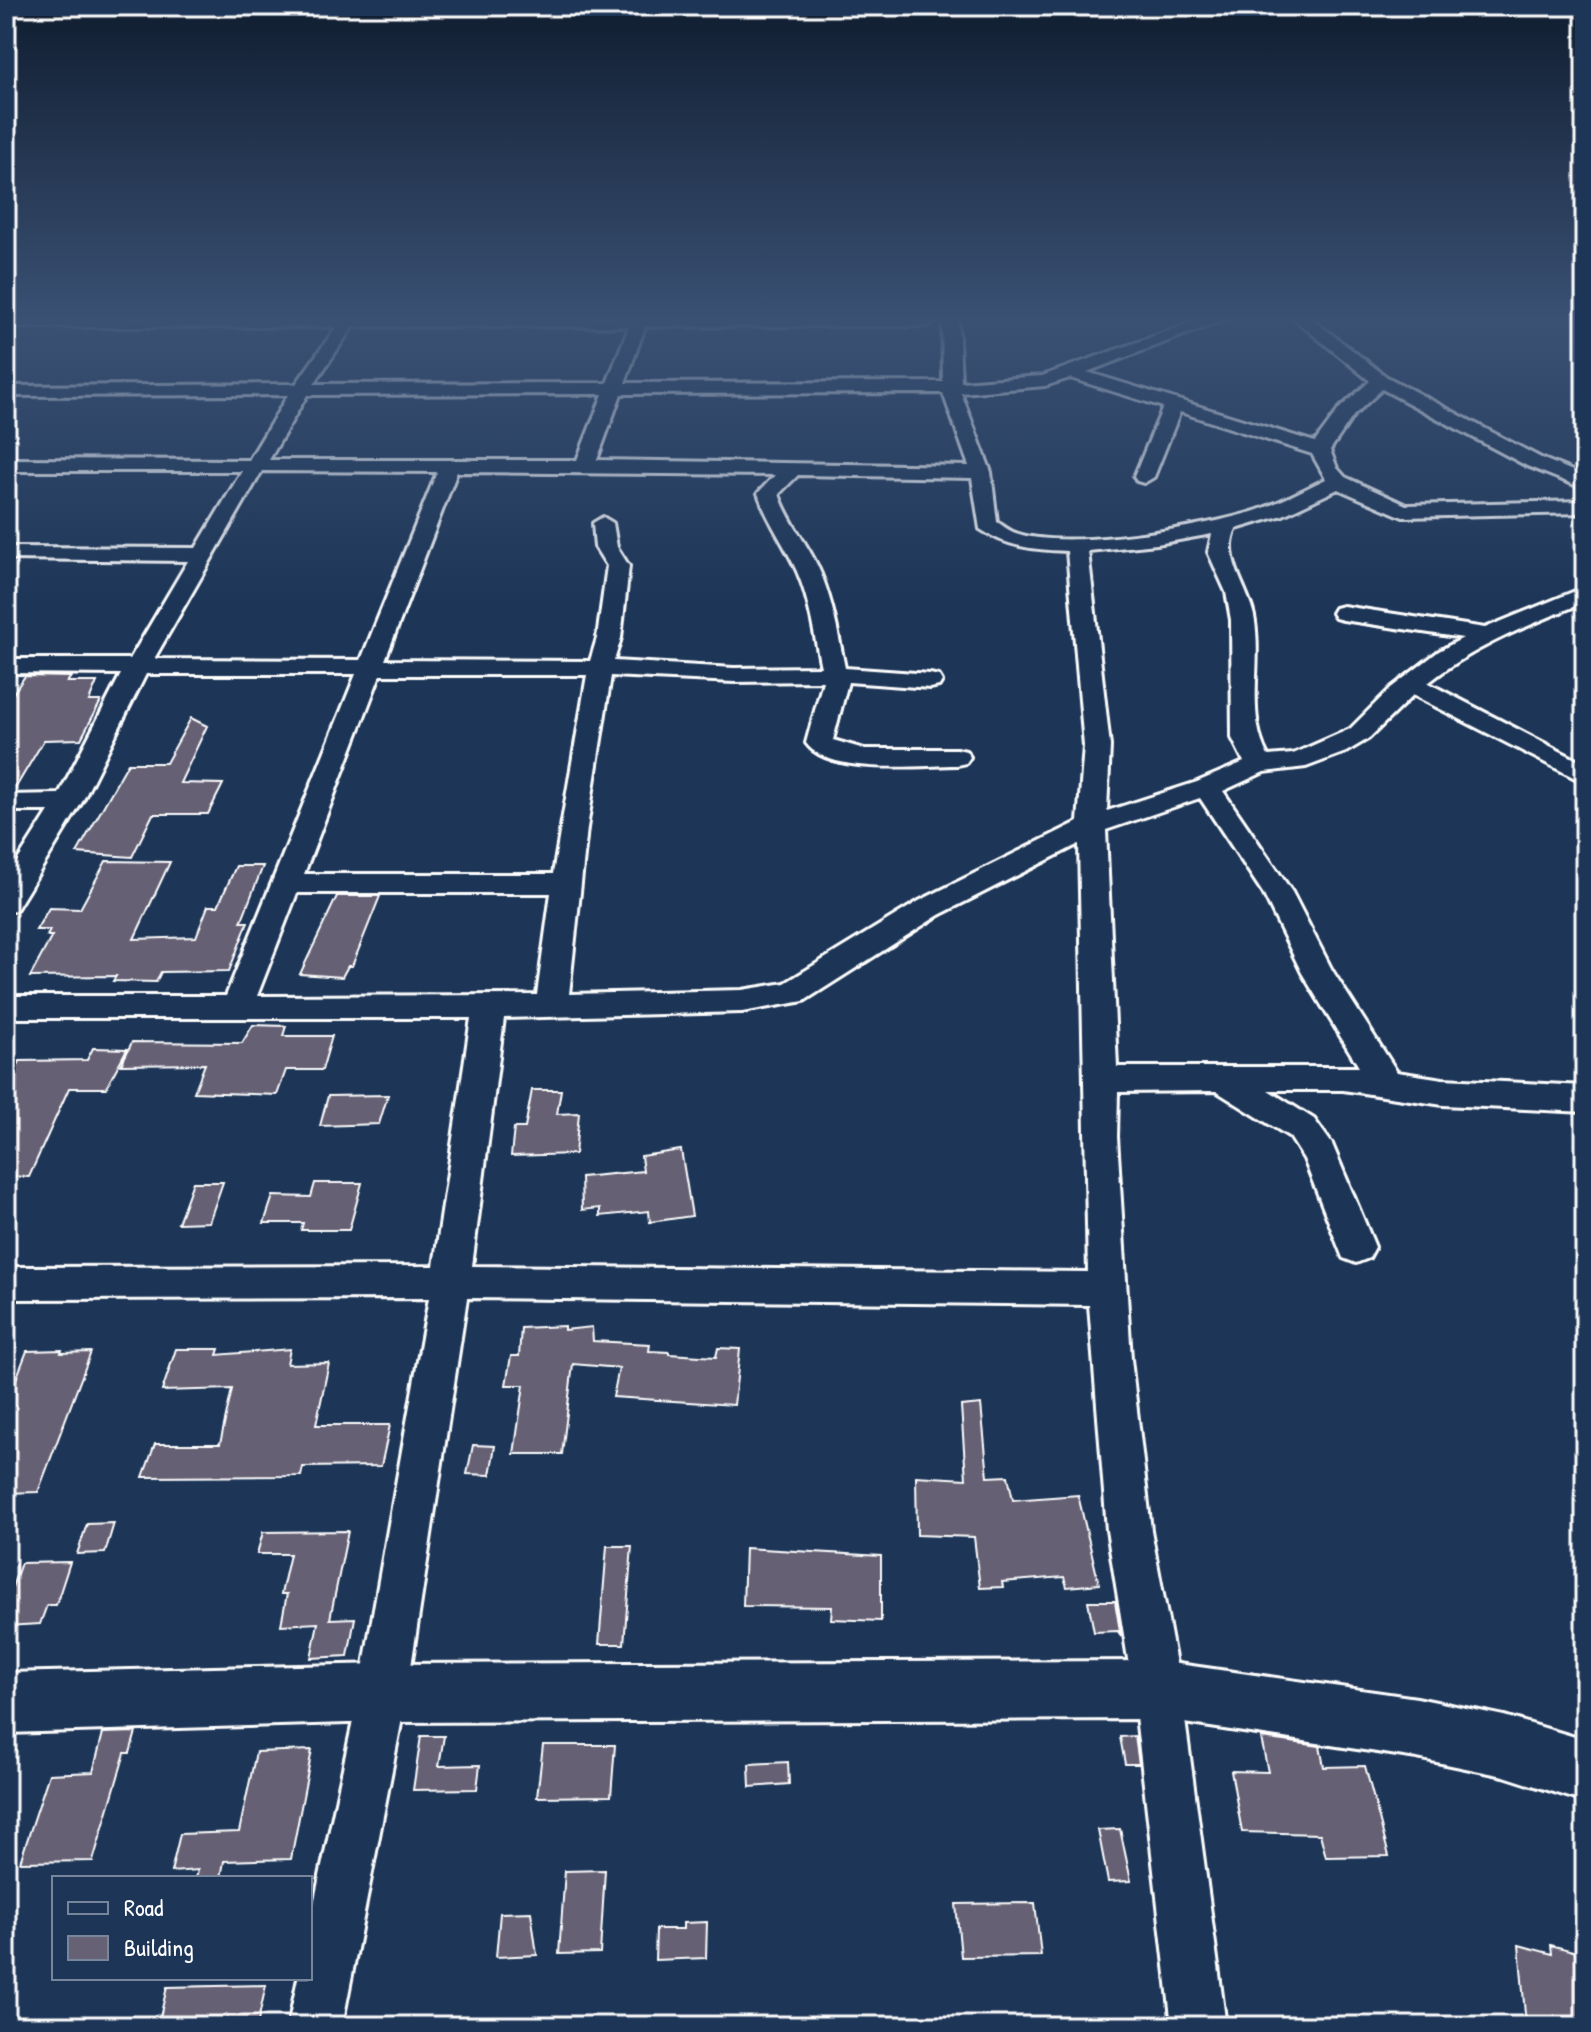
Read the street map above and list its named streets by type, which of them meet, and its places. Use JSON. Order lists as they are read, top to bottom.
{
  "legend": ["Road", "Building"]
}
